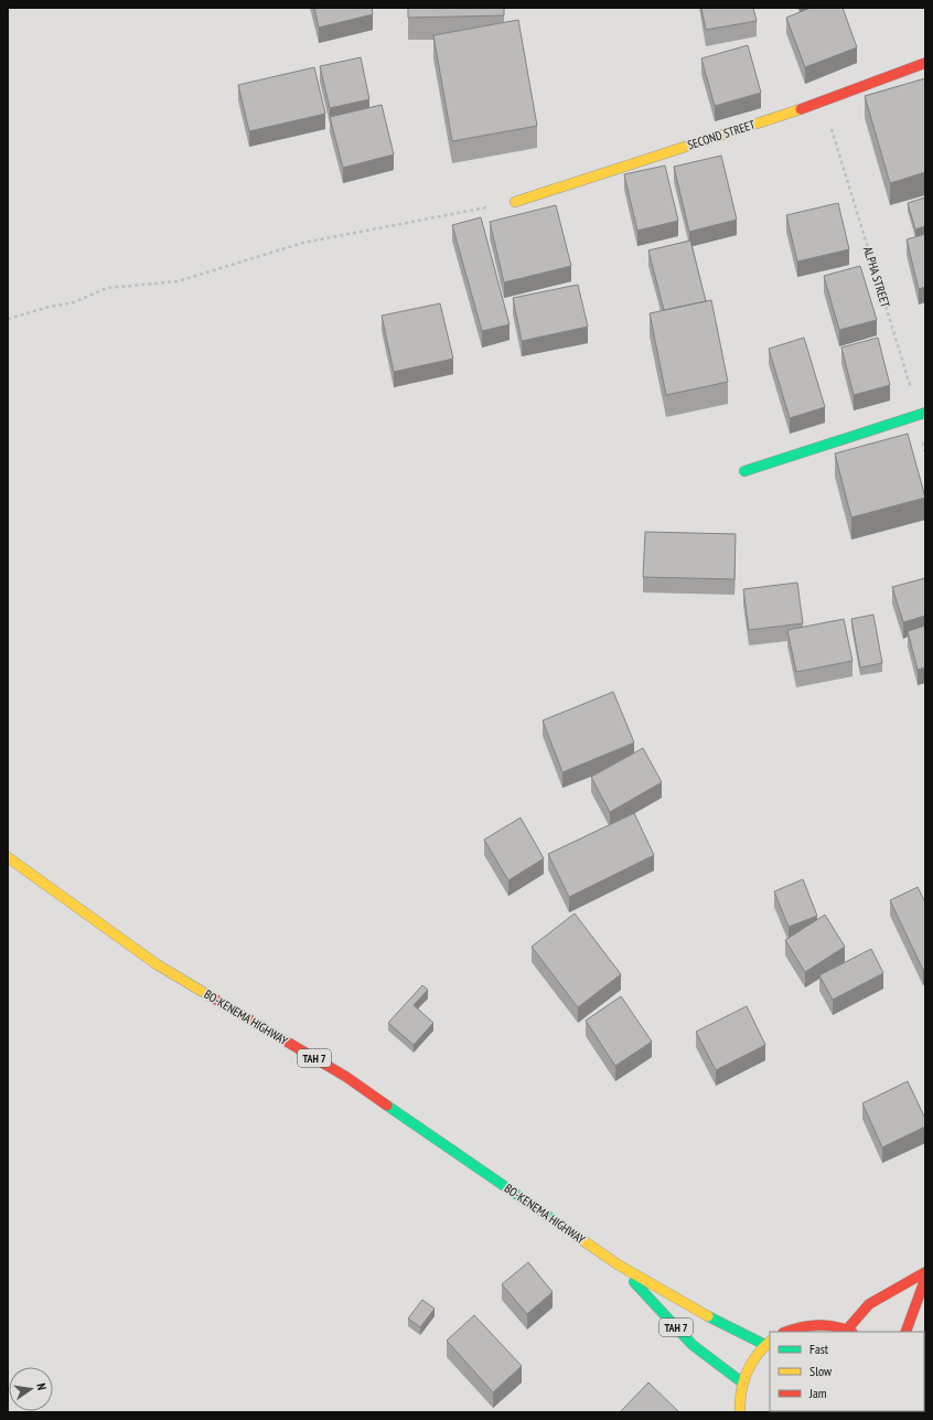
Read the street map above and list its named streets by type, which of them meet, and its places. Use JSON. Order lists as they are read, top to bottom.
{
  "streets": {
    "main road": ["SECOND STREET", "BO-KENEMA HIGHWAY", "TAH 7"],
    "path": ["ALPHA STREET"]
  },
  "crossings": [
    ["SECOND STREET", "ALPHA STREET"]
  ],
  "legend": ["Fast", "Slow", "Jam"],
  "north": "right"
}
